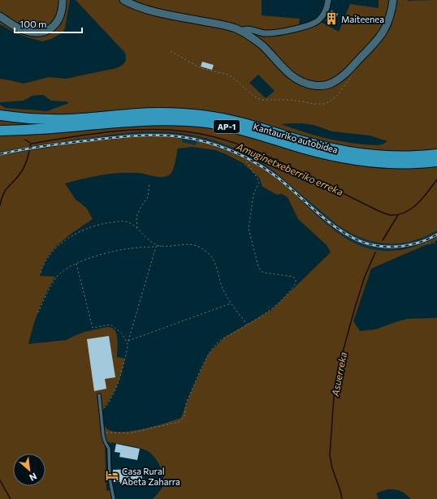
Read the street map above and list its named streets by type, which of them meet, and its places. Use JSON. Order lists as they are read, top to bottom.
{
  "streets": {
    "highway": ["AP-1", "Kantauriko autobidea"]
  },
  "water": ["Amuginetxeberriko erreka", "Asuerreka"],
  "places": {
    "building": ["Maiteenea"],
    "hotel": ["Casa Rural Abeta Zaharra"]
  },
  "scale_bar": "100 m",
  "north": "bottom right"
}
